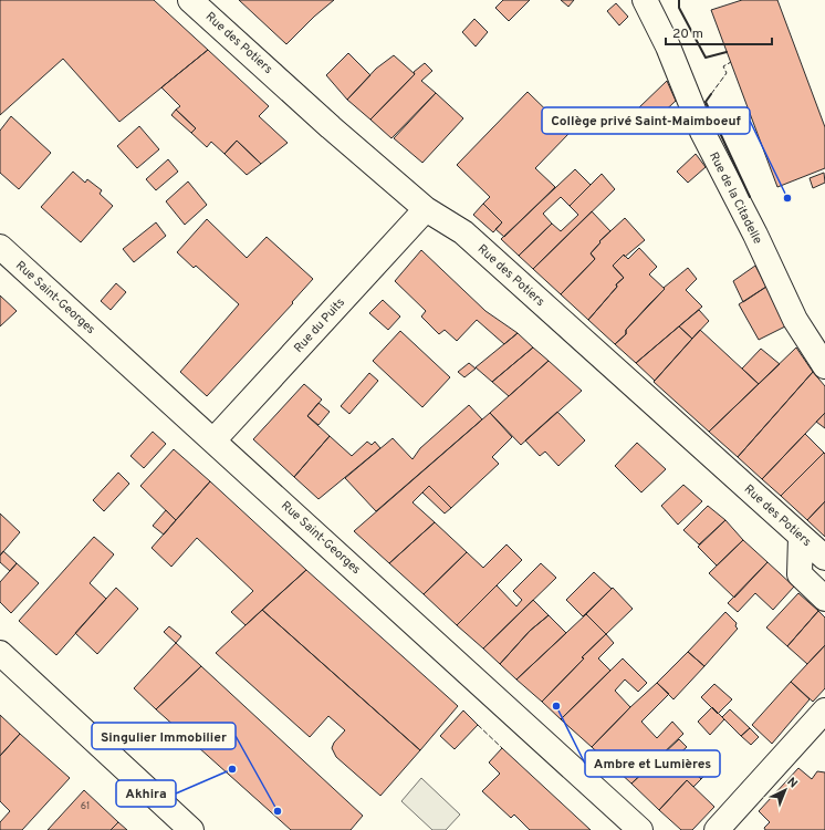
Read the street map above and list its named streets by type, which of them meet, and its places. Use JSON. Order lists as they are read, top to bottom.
{
  "streets": {
    "street": [
      "Rue des Potiers",
      "Rue de la Citadelle",
      "Rue Saint-Georges",
      "Rue du Puits"
    ]
  },
  "crossings": [
    ["Rue des Potiers", "Rue du Puits"],
    ["Rue Saint-Georges", "Rue du Puits"]
  ],
  "places": [
    "Collège privé Saint-Maimboeuf",
    "Ambre et Lumières",
    "Akhira",
    "Singulier Immobilier"
  ],
  "house_numbers": ["61"],
  "scale_bar": "20 m",
  "north": "top right"
}
